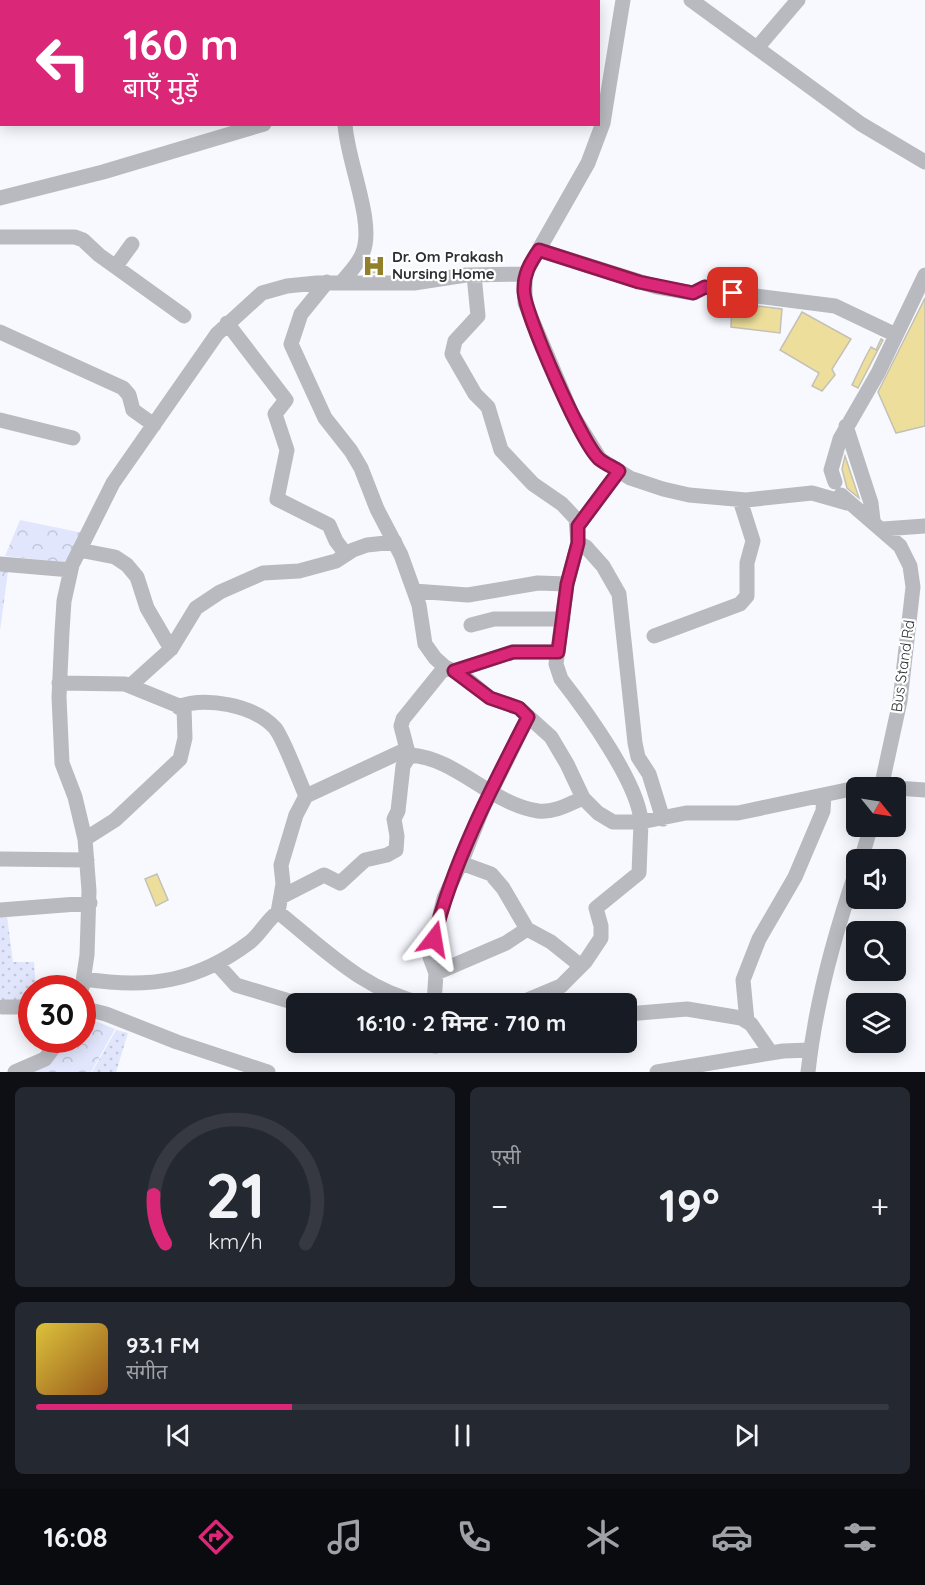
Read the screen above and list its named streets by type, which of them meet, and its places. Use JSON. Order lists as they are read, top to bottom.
{
  "streets": {
    "street": ["Bus Stand Rd"]
  },
  "places": {
    "hospital": ["Dr. Om Prakash Nursing Home"]
  },
  "north": "bottom right",
  "page": {
    "turn": ["160 m", "बाएँ मुड़ें"],
    "limit": "30",
    "trip": "16:10 · 2 मिनट · 710 m",
    "tile": "एसी",
    "heat": ["−", "19°", "+"],
    "song": ["93.1 FM", "संगीत"],
    "tabs": "16:08",
    "gauge": ["21", "km/h"]
  }
}
